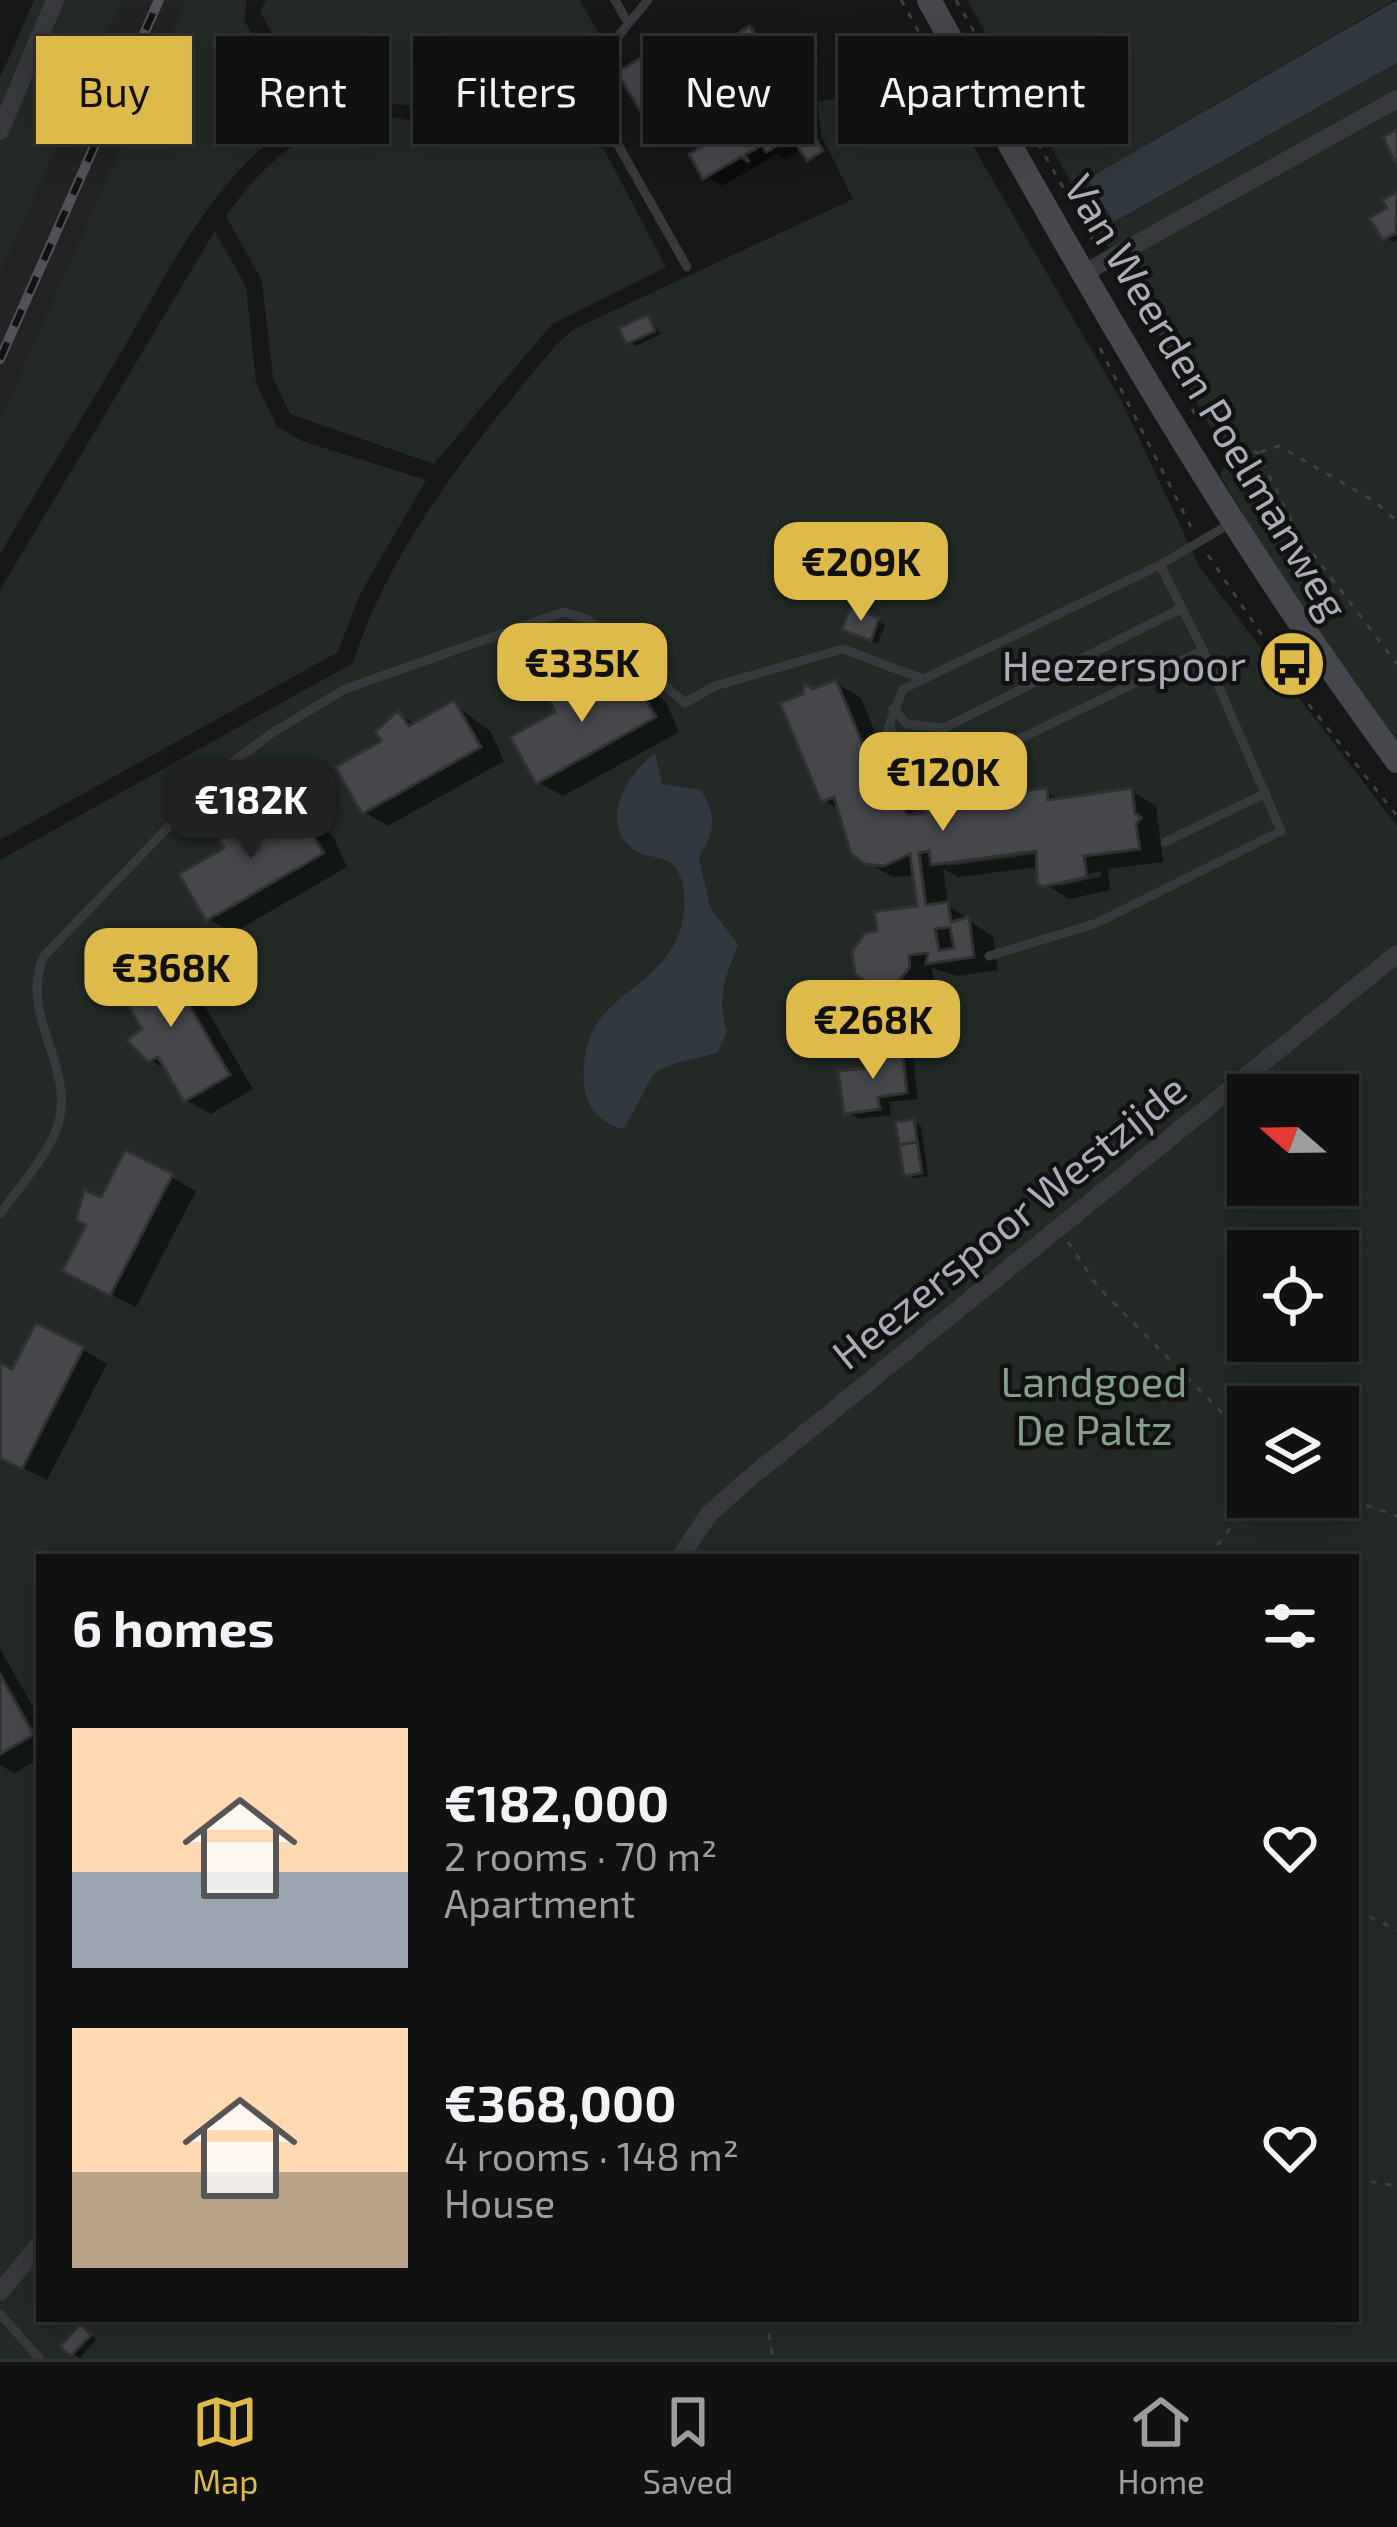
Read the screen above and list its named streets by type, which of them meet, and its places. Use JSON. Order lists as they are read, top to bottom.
{
  "streets": {
    "main road": ["Van Weerden Poelmanweg"],
    "street": ["Heezerspoor Westzijde"]
  },
  "parks": ["Landgoed De Paltz"],
  "places": {
    "bus stop": ["Heezerspoor"]
  },
  "north": "left",
  "page": {
    "chip": [
      "Buy",
      "Rent",
      "Filters",
      "New",
      "Apartment"
    ],
    "price": [
      "€209K",
      "€335K",
      "€120K",
      "€182K",
      "€368K",
      "€268K"
    ],
    "heading": "6 homes",
    "list": [
      {
        "name": "€182,000",
        "note": "2 rooms · 70 m² · Apartment"
      },
      {
        "name": "€368,000",
        "note": "4 rooms · 148 m² · House"
      }
    ],
    "tabs": ["Map", "Saved", "Home"]
  }
}
